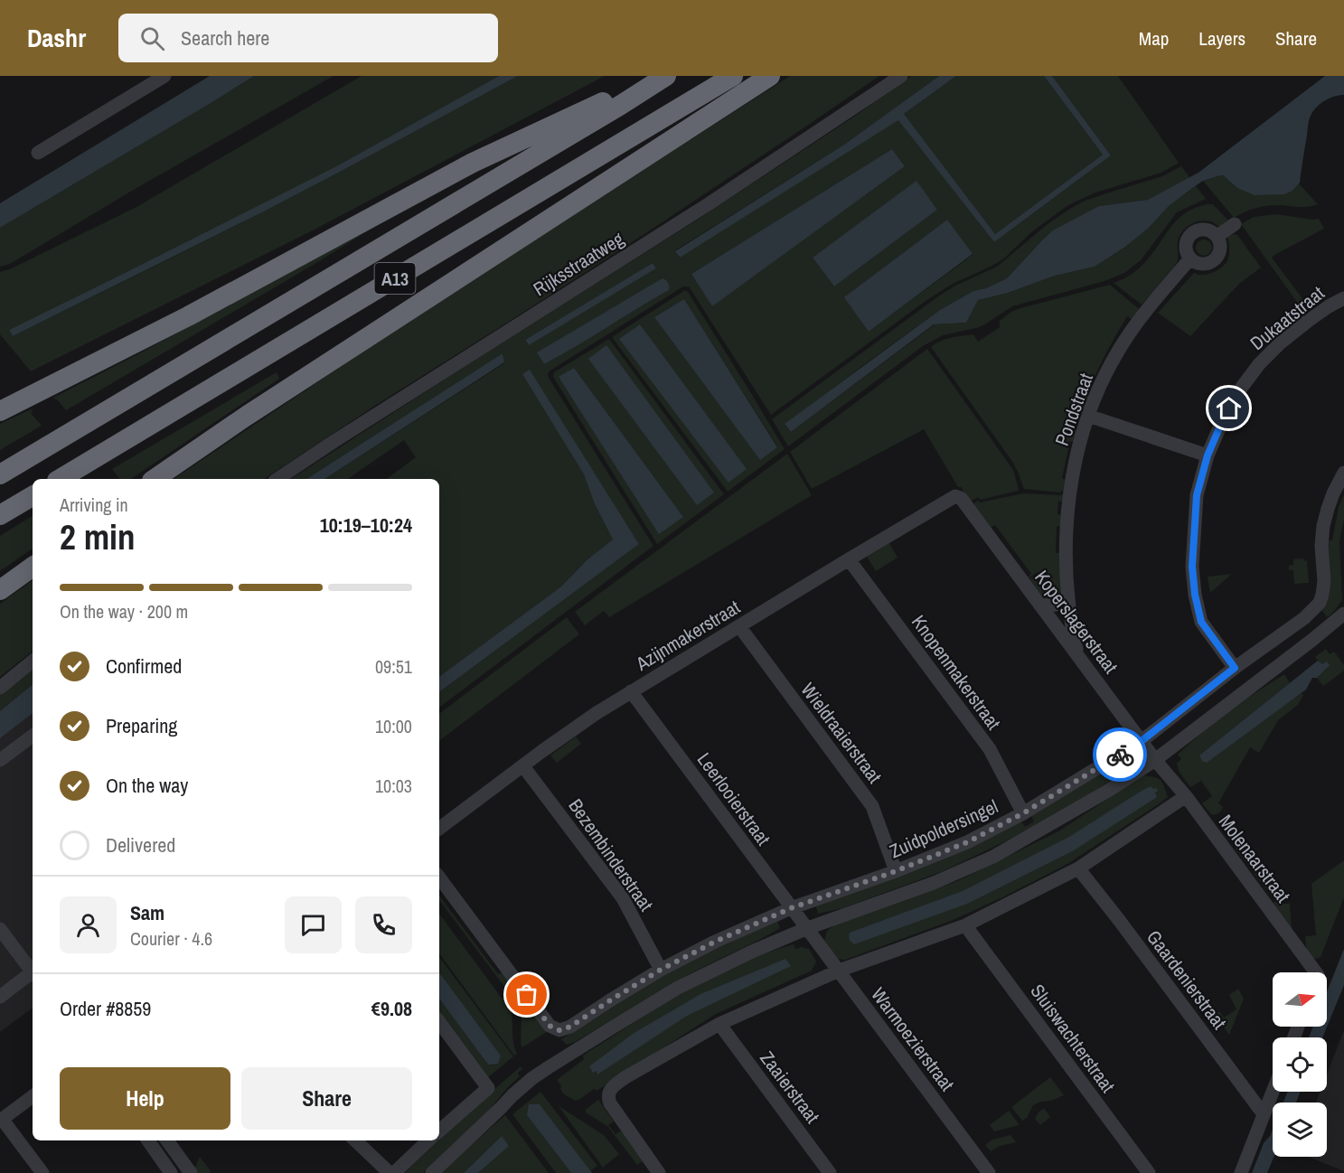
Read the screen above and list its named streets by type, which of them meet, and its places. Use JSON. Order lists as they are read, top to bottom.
{
  "streets": {
    "highway": ["A13"],
    "street": [
      "Rijksstraatweg",
      "Dukaatstraat",
      "Pondstraat",
      "Koperslagerstraat",
      "Azijnmakerstraat",
      "Knopenmakerstraat",
      "Wieldraaierstraat",
      "Leerlooierstraat",
      "Zuidpoldersingel",
      "Bezembinderstraat",
      "Molenaarstraat",
      "Gaardenierstraat",
      "Sluiswachterstraat",
      "Warmoezierstraat",
      "Zaaierstraat"
    ]
  },
  "crossings": [
    ["Dukaatstraat", "Zuidpoldersingel"],
    ["Pondstraat", "Koperslagerstraat"],
    ["Koperslagerstraat", "Azijnmakerstraat"],
    ["Koperslagerstraat", "Zuidpoldersingel"],
    ["Koperslagerstraat", "Molenaarstraat"],
    ["Azijnmakerstraat", "Knopenmakerstraat"],
    ["Azijnmakerstraat", "Wieldraaierstraat"],
    ["Azijnmakerstraat", "Leerlooierstraat"],
    ["Azijnmakerstraat", "Bezembinderstraat"],
    ["Knopenmakerstraat", "Zuidpoldersingel"],
    ["Wieldraaierstraat", "Zuidpoldersingel"],
    ["Leerlooierstraat", "Zuidpoldersingel"],
    ["Leerlooierstraat", "Warmoezierstraat"],
    ["Zuidpoldersingel", "Bezembinderstraat"]
  ],
  "north": "right",
  "page": {
    "header": "Dashr",
    "search": "Search here",
    "nav": ["Map", "Layers", "Share"],
    "heading": ["2 min", "Arriving in", "10:19–10:24"],
    "panel": [
      "Sam",
      "Courier · 4.6",
      "Order #8859",
      "€9.08"
    ],
    "bar": "On the way · 200 m",
    "list": [
      ["Confirmed", "09:51"],
      ["Preparing", "10:00"],
      ["On the way", "10:03"],
      "Delivered"
    ],
    "buttons": ["Help", "Share"]
  }
}
